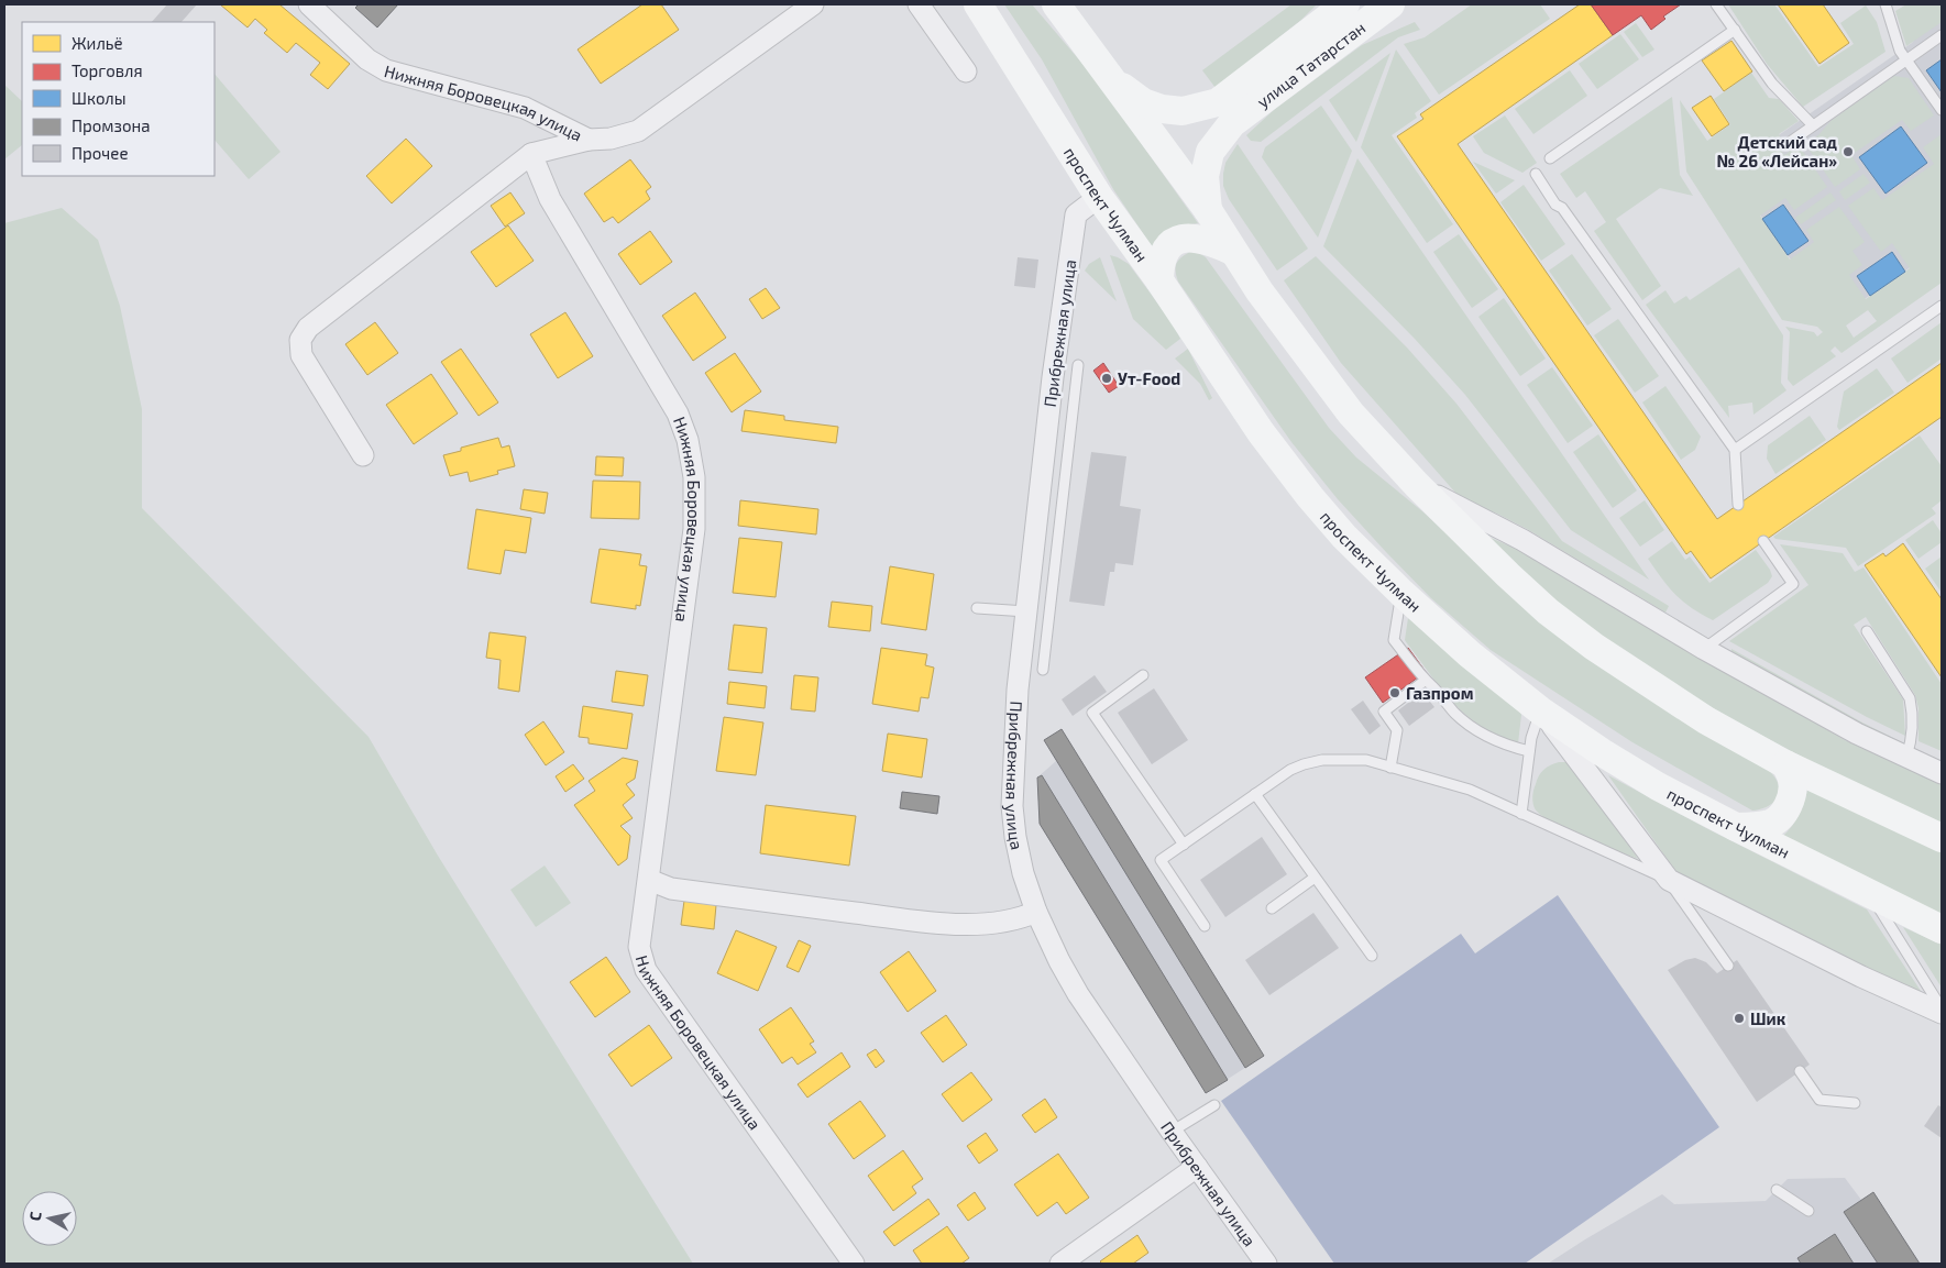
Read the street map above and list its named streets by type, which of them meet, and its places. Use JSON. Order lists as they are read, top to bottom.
{
  "streets": {
    "main road": ["улица Татарстан", "проспект Чулман"],
    "street": ["Нижняя Боровецкая улица", "Прибрежная улица"]
  },
  "crossings": [
    ["проспект Чулман", "Прибрежная улица"]
  ],
  "places": [
    "Детский сад № 26 «Лейсан»",
    "Ут-Food",
    "Газпром",
    "Шик"
  ],
  "legend": [
    "Жильё",
    "Торговля",
    "Школы",
    "Промзона",
    "Прочее"
  ],
  "north": "left"
}
